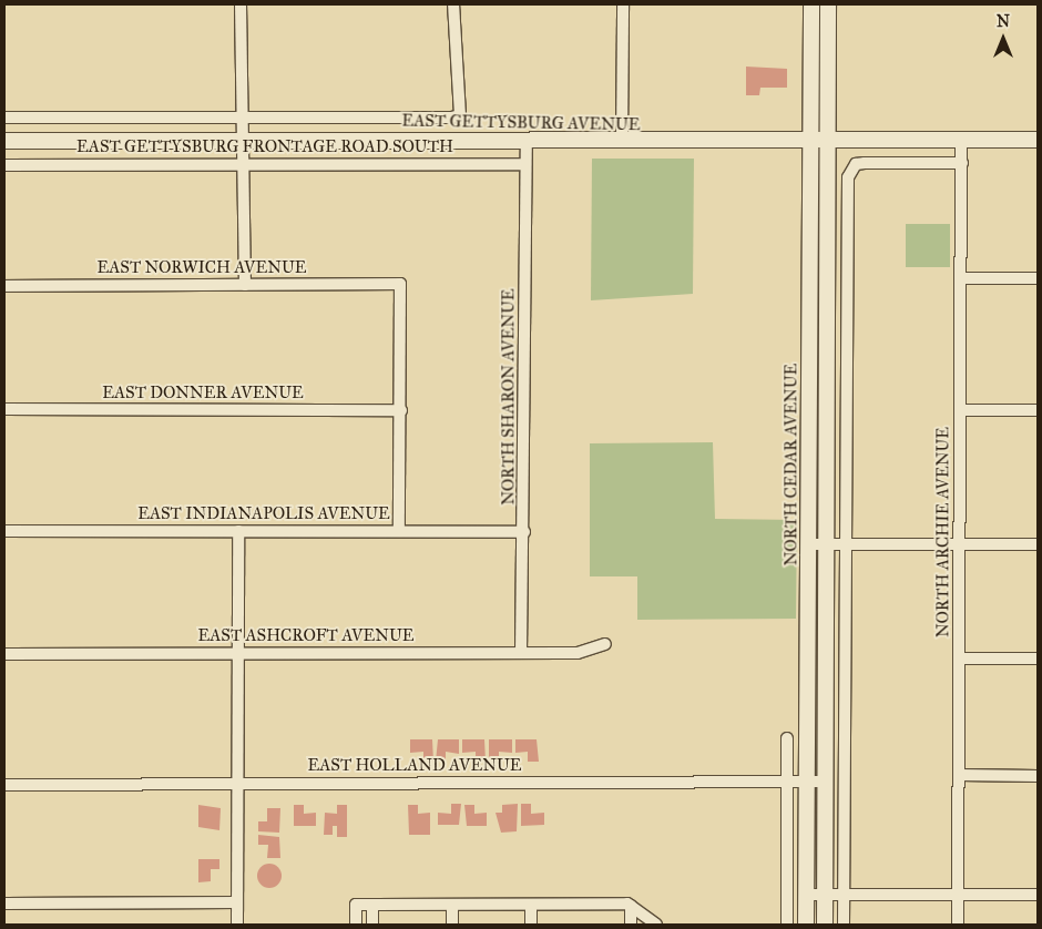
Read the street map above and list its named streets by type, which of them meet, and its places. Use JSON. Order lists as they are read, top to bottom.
{
  "streets": {
    "main road": ["EAST GETTYSBURG AVENUE", "NORTH CEDAR AVENUE"],
    "street": [
      "EAST GETTYSBURG FRONTAGE ROAD SOUTH",
      "EAST NORWICH AVENUE",
      "EAST DONNER AVENUE",
      "NORTH SHARON AVENUE",
      "EAST INDIANAPOLIS AVENUE",
      "NORTH ARCHIE AVENUE",
      "EAST ASHCROFT AVENUE",
      "EAST HOLLAND AVENUE"
    ]
  },
  "crossings": [
    ["EAST GETTYSBURG AVENUE", "NORTH SHARON AVENUE"],
    ["EAST GETTYSBURG AVENUE", "NORTH CEDAR AVENUE"],
    ["EAST GETTYSBURG AVENUE", "NORTH ARCHIE AVENUE"],
    ["EAST GETTYSBURG FRONTAGE ROAD SOUTH", "NORTH SHARON AVENUE"],
    ["EAST NORWICH AVENUE", "EAST DONNER AVENUE"],
    ["NORTH SHARON AVENUE", "EAST INDIANAPOLIS AVENUE"],
    ["NORTH SHARON AVENUE", "EAST ASHCROFT AVENUE"],
    ["NORTH CEDAR AVENUE", "EAST HOLLAND AVENUE"]
  ],
  "north": "top"
}
